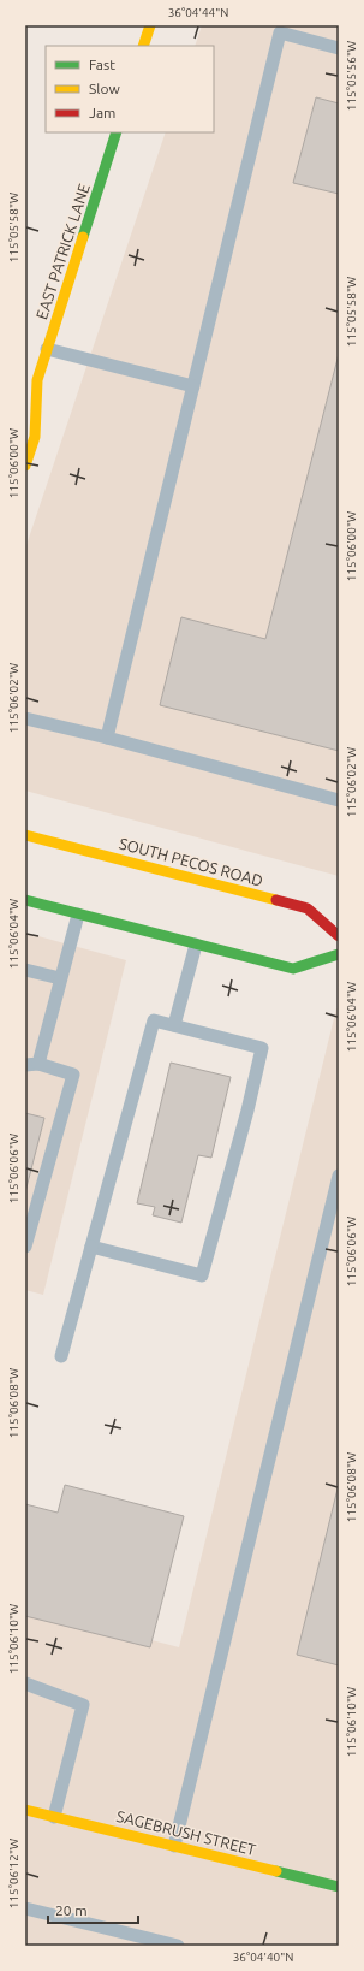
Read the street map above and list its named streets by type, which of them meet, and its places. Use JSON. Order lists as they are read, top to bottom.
{
  "streets": {
    "main road": ["EAST PATRICK LANE", "SOUTH PECOS ROAD", "SAGEBRUSH STREET"]
  },
  "legend": ["Fast", "Slow", "Jam"],
  "scale_bar": "20 m",
  "coordinates": [
    "36°04'44\"N",
    "115°05'56\"W",
    "115°05'58\"W",
    "115°06'00\"W",
    "115°06'02\"W",
    "115°06'04\"W",
    "115°06'06\"W",
    "115°06'08\"W",
    "115°06'10\"W",
    "115°06'12\"W",
    "36°04'40\"N"
  ]
}
